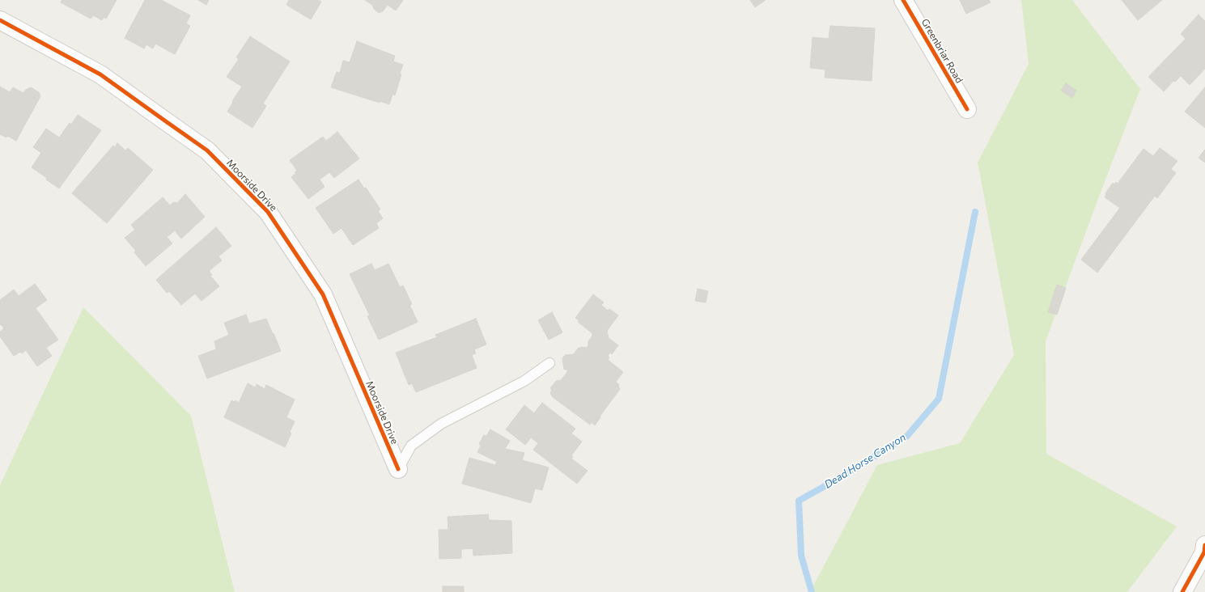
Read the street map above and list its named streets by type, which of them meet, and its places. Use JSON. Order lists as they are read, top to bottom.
{
  "streets": {
    "street": ["Greenbriar Road", "Moorside Drive"]
  },
  "water": ["Dead Horse Canyon"]
}
